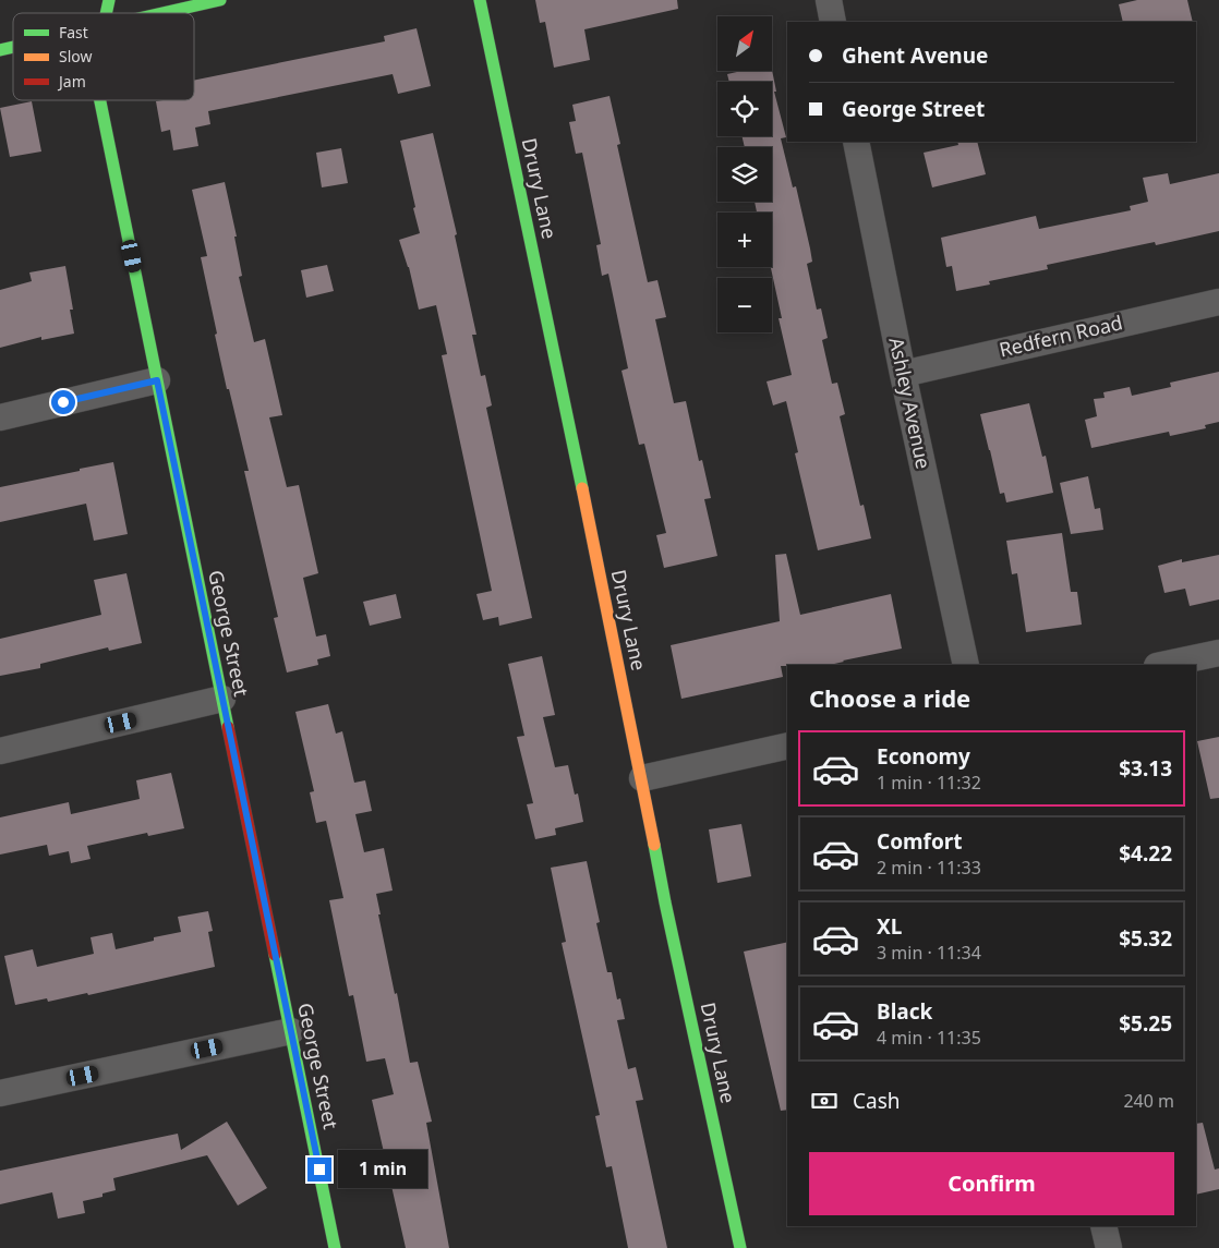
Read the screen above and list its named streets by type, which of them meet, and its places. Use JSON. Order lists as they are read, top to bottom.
{
  "streets": {
    "street": [
      "Drury Lane",
      "Redfern Road",
      "Ashley Avenue",
      "George Street"
    ]
  },
  "crossings": [
    ["Redfern Road", "Ashley Avenue"]
  ],
  "legend": ["Fast", "Slow", "Jam"],
  "north": "top right",
  "page": {
    "map_buttons": ["+", "−"],
    "banner": ["Ghent Avenue", "George Street"],
    "heading": "Choose a ride",
    "list": [
      {
        "name": "Economy",
        "note": "1 min · 11:32",
        "value": "$3.13"
      },
      {
        "name": "Comfort",
        "note": "2 min · 11:33",
        "value": "$4.22"
      },
      {
        "name": "XL",
        "note": "3 min · 11:34",
        "value": "$5.32"
      },
      {
        "name": "Black",
        "note": "4 min · 11:35",
        "value": "$5.25"
      }
    ],
    "pay": ["Cash", "240 m"],
    "buttons": "Confirm",
    "bubble": "1 min"
  }
}
